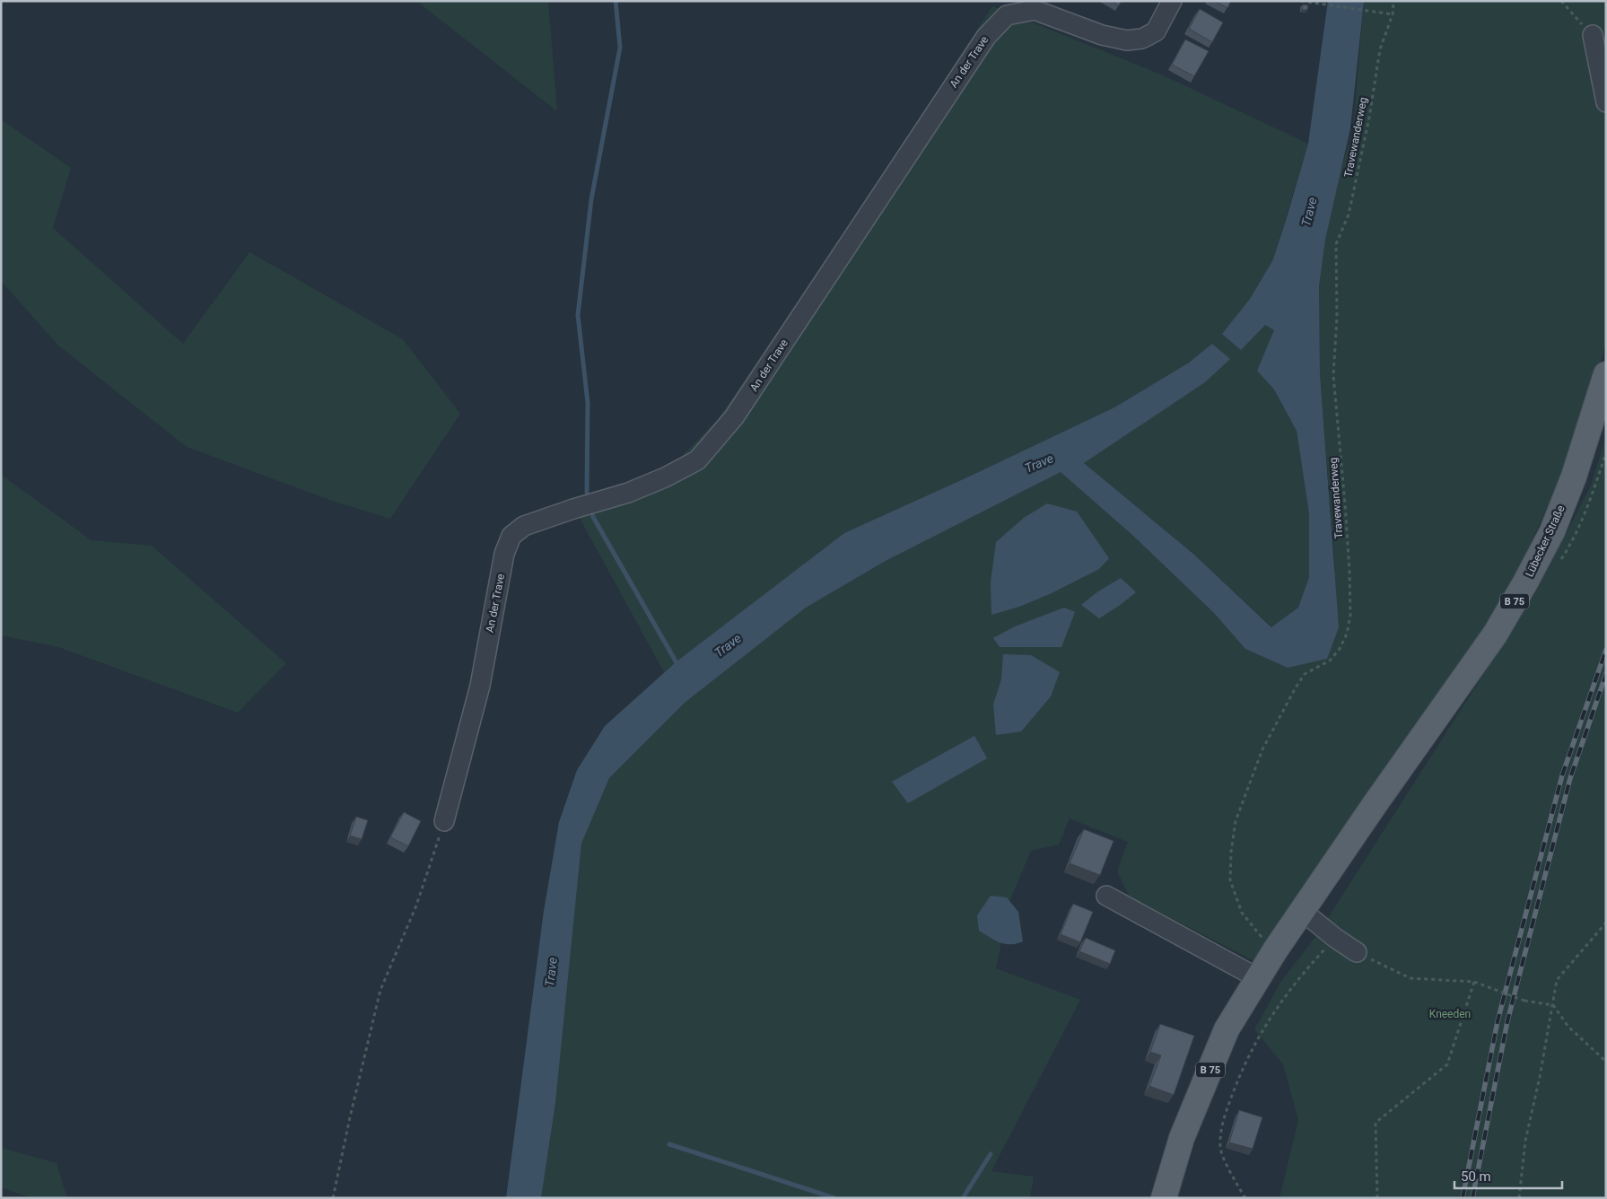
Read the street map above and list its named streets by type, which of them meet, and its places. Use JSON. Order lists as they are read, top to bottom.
{
  "streets": {
    "main road": ["Lübecker Straße", "B 75"],
    "street": ["An der Trave"],
    "path": ["Travewanderweg"]
  },
  "crossings": [
    ["Travewanderweg", "B 75"],
    ["Lübecker Straße", "B 75"]
  ],
  "water": ["Trave"],
  "parks": ["Kneeden"],
  "scale_bar": "50 m"
}
